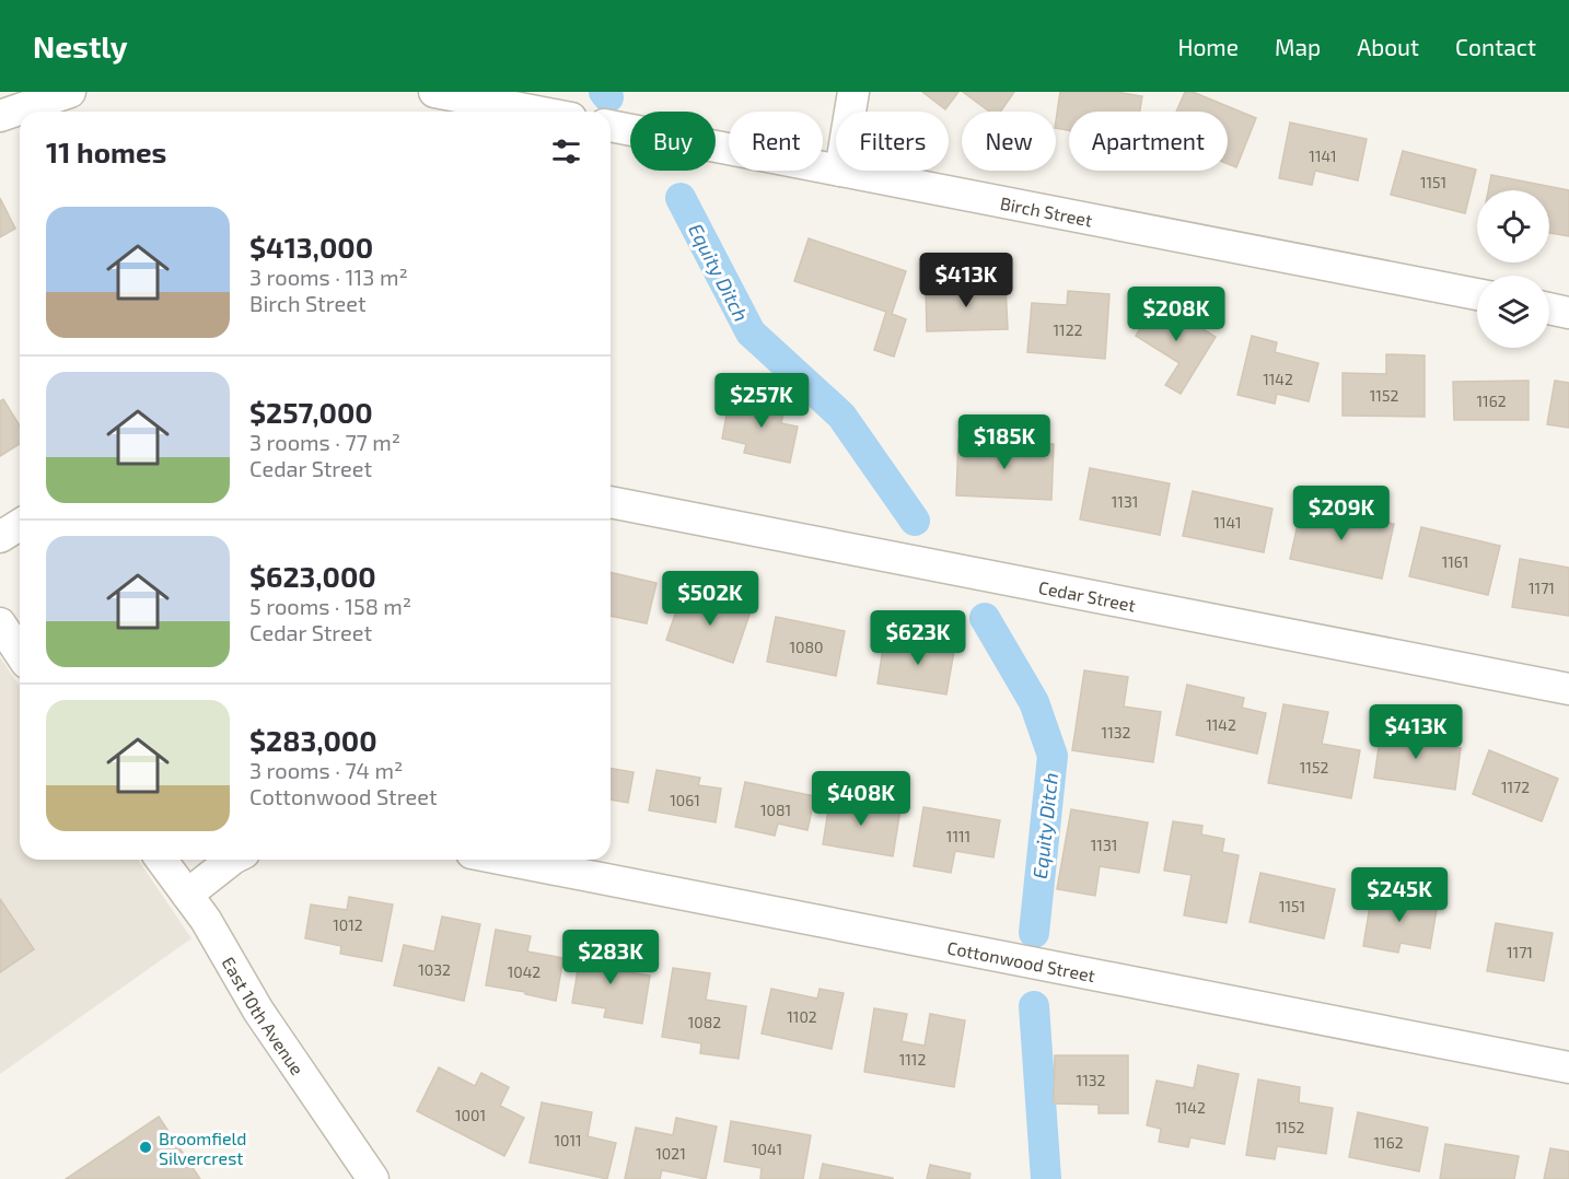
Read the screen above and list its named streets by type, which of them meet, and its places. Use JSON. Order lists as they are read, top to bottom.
{
  "streets": {
    "street": [
      "Birch Street",
      "Cedar Street",
      "Cottonwood Street",
      "East 10th Avenue"
    ]
  },
  "water": ["Equity Ditch"],
  "places": ["Broomfield Silvercrest"],
  "house_numbers": [
    "1141",
    "1151",
    "1122",
    "1142",
    "1152",
    "1162",
    "1131",
    "1141",
    "1161",
    "1171",
    "1080",
    "1142",
    "1132",
    "1152",
    "1172",
    "1061",
    "1081",
    "1111",
    "1131",
    "1151",
    "1012",
    "1171",
    "1032",
    "1042",
    "1102",
    "1082",
    "1112",
    "1132",
    "1142",
    "1001",
    "1152",
    "1011",
    "1162",
    "1041",
    "1021"
  ],
  "page": {
    "header": "Nestly",
    "nav": [
      "Home",
      "Map",
      "About",
      "Contact"
    ],
    "chip": [
      "Buy",
      "Rent",
      "Filters",
      "New",
      "Apartment"
    ],
    "heading": "11 homes",
    "list": [
      {
        "name": "$413,000",
        "note": "3 rooms · 113 m² · Birch Street"
      },
      {
        "name": "$257,000",
        "note": "3 rooms · 77 m² · Cedar Street"
      },
      {
        "name": "$623,000",
        "note": "5 rooms · 158 m² · Cedar Street"
      },
      {
        "name": "$283,000",
        "note": "3 rooms · 74 m² · Cottonwood Street"
      }
    ],
    "price": [
      "$413K",
      "$208K",
      "$257K",
      "$185K",
      "$209K",
      "$502K",
      "$623K",
      "$413K",
      "$408K",
      "$245K",
      "$283K"
    ]
  }
}
